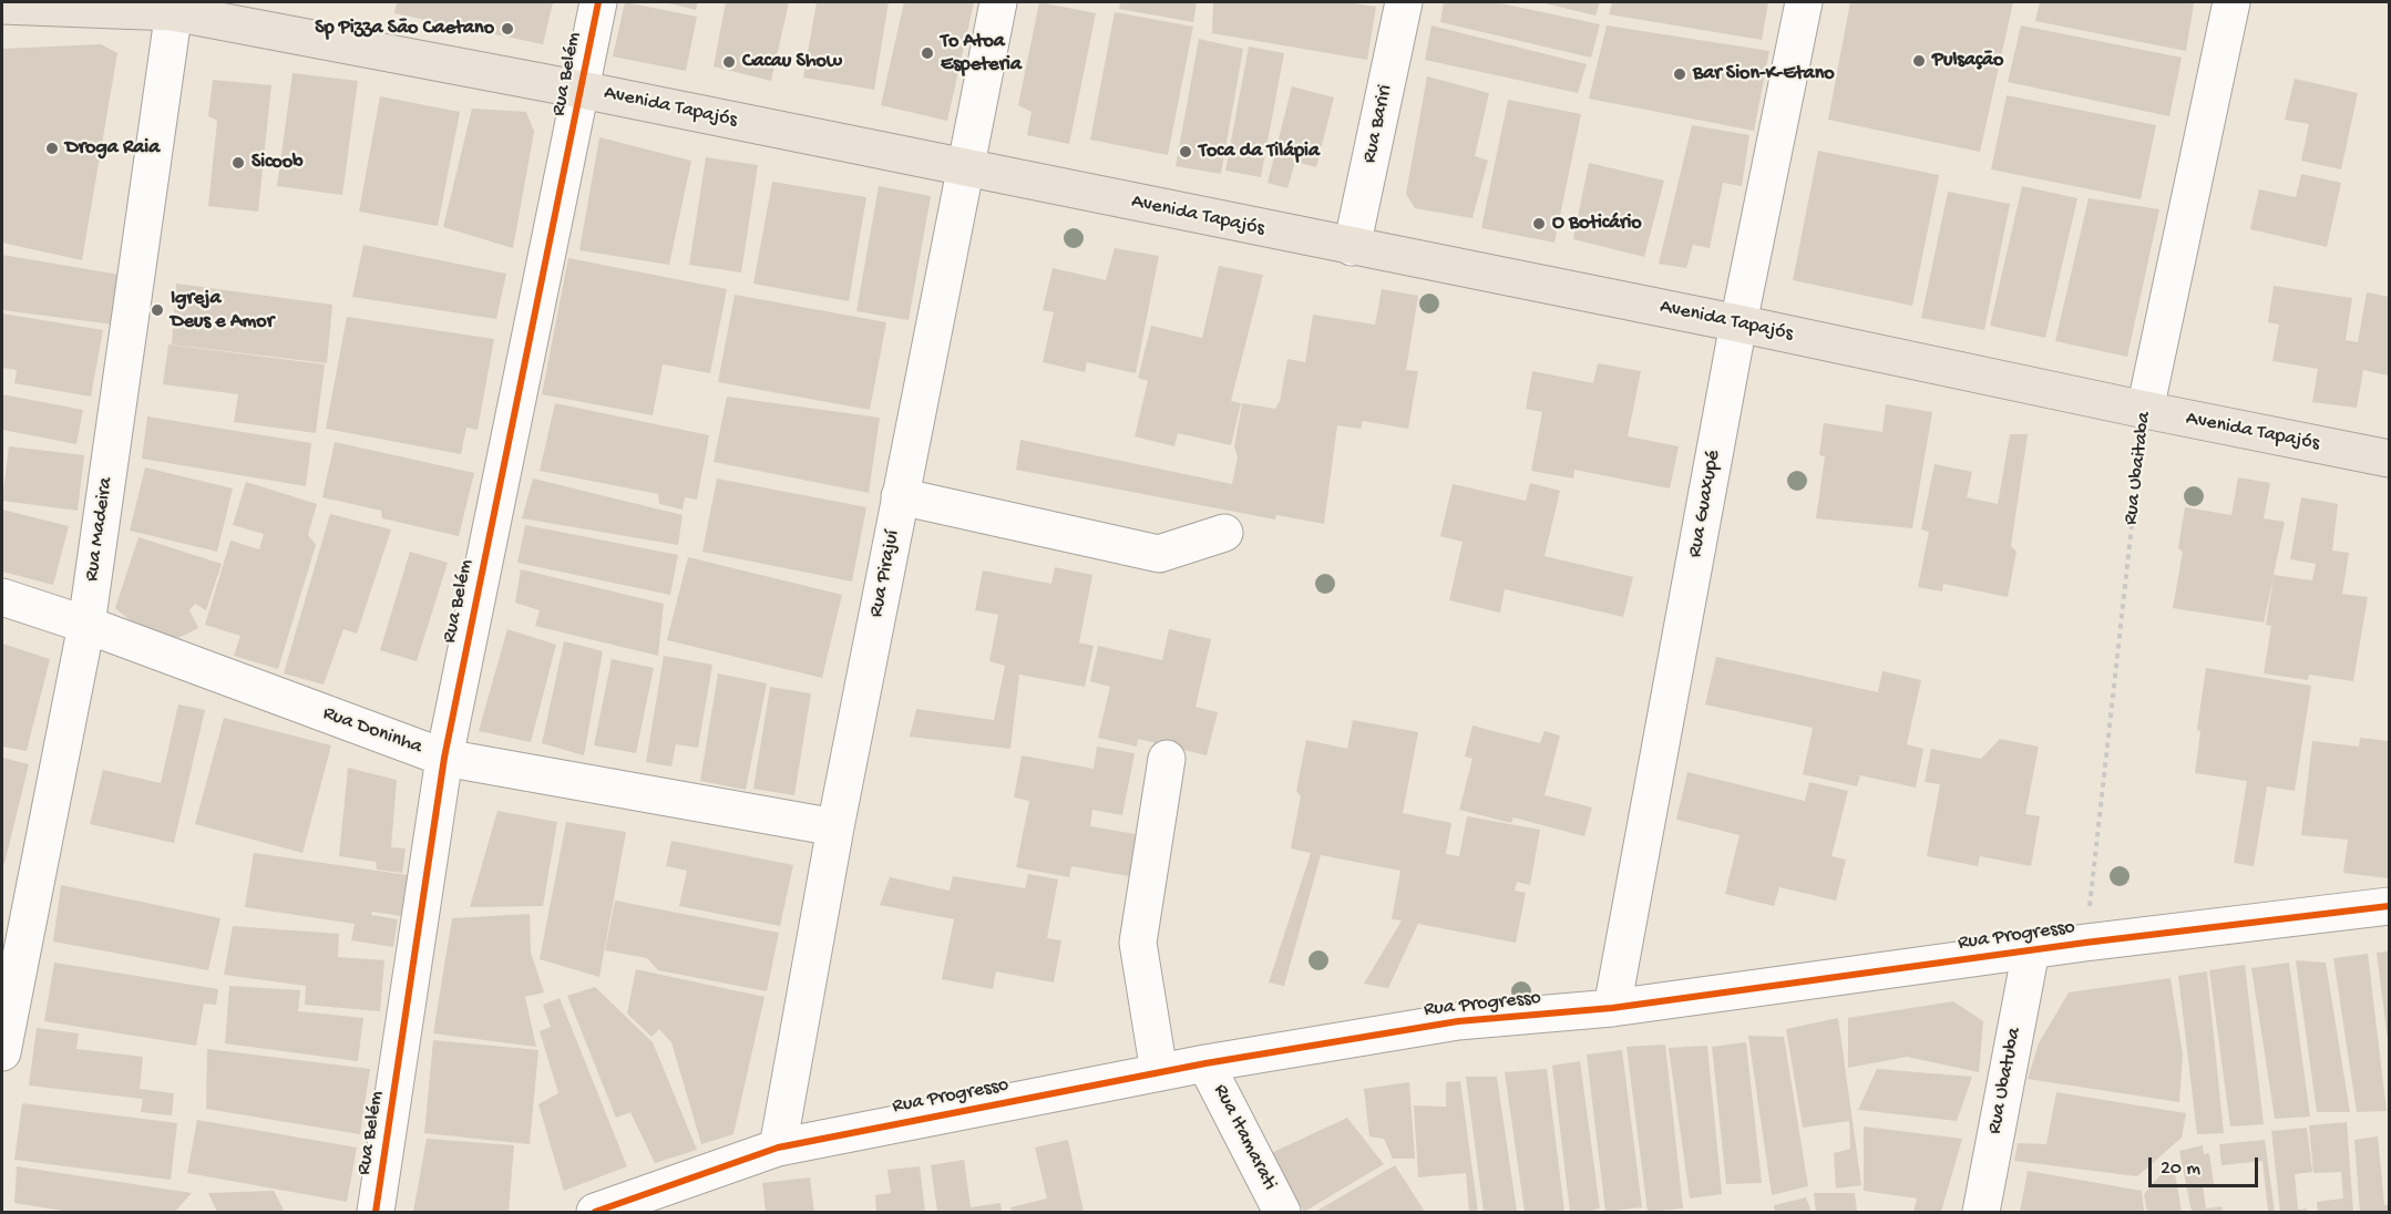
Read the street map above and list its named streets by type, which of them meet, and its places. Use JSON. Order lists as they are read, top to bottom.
{
  "streets": {
    "main road": ["Avenida Tapajós"],
    "street": [
      "Rua Belém",
      "Rua Bariri",
      "Rua Ubaitaba",
      "Rua Guaxupé",
      "Rua Madeira",
      "Rua Pirajuí",
      "Rua Doninha",
      "Rua Progresso",
      "Rua Ubatuba",
      "Rua Itamarati"
    ]
  },
  "crossings": [
    ["Rua Belém", "Avenida Tapajós"],
    ["Rua Belém", "Rua Doninha"],
    ["Avenida Tapajós", "Rua Bariri"],
    ["Avenida Tapajós", "Rua Ubaitaba"],
    ["Avenida Tapajós", "Rua Guaxupé"],
    ["Avenida Tapajós", "Rua Madeira"],
    ["Avenida Tapajós", "Rua Pirajuí"],
    ["Rua Ubaitaba", "Rua Progresso"],
    ["Rua Guaxupé", "Rua Progresso"],
    ["Rua Madeira", "Rua Doninha"],
    ["Rua Pirajuí", "Rua Doninha"],
    ["Rua Pirajuí", "Rua Progresso"],
    ["Rua Progresso", "Rua Ubatuba"],
    ["Rua Progresso", "Rua Itamarati"]
  ],
  "places": [
    "Sp Pizza São Caetano",
    "To Atoa Espeteria",
    "Pulsação",
    "Cacau Show",
    "Bar Sion-K-Etano",
    "Droga Raia",
    "Toca da Tilápia",
    "Sicoob",
    "O Boticário",
    "Igreja Deus e Amor"
  ],
  "scale_bar": "20 m"
}
